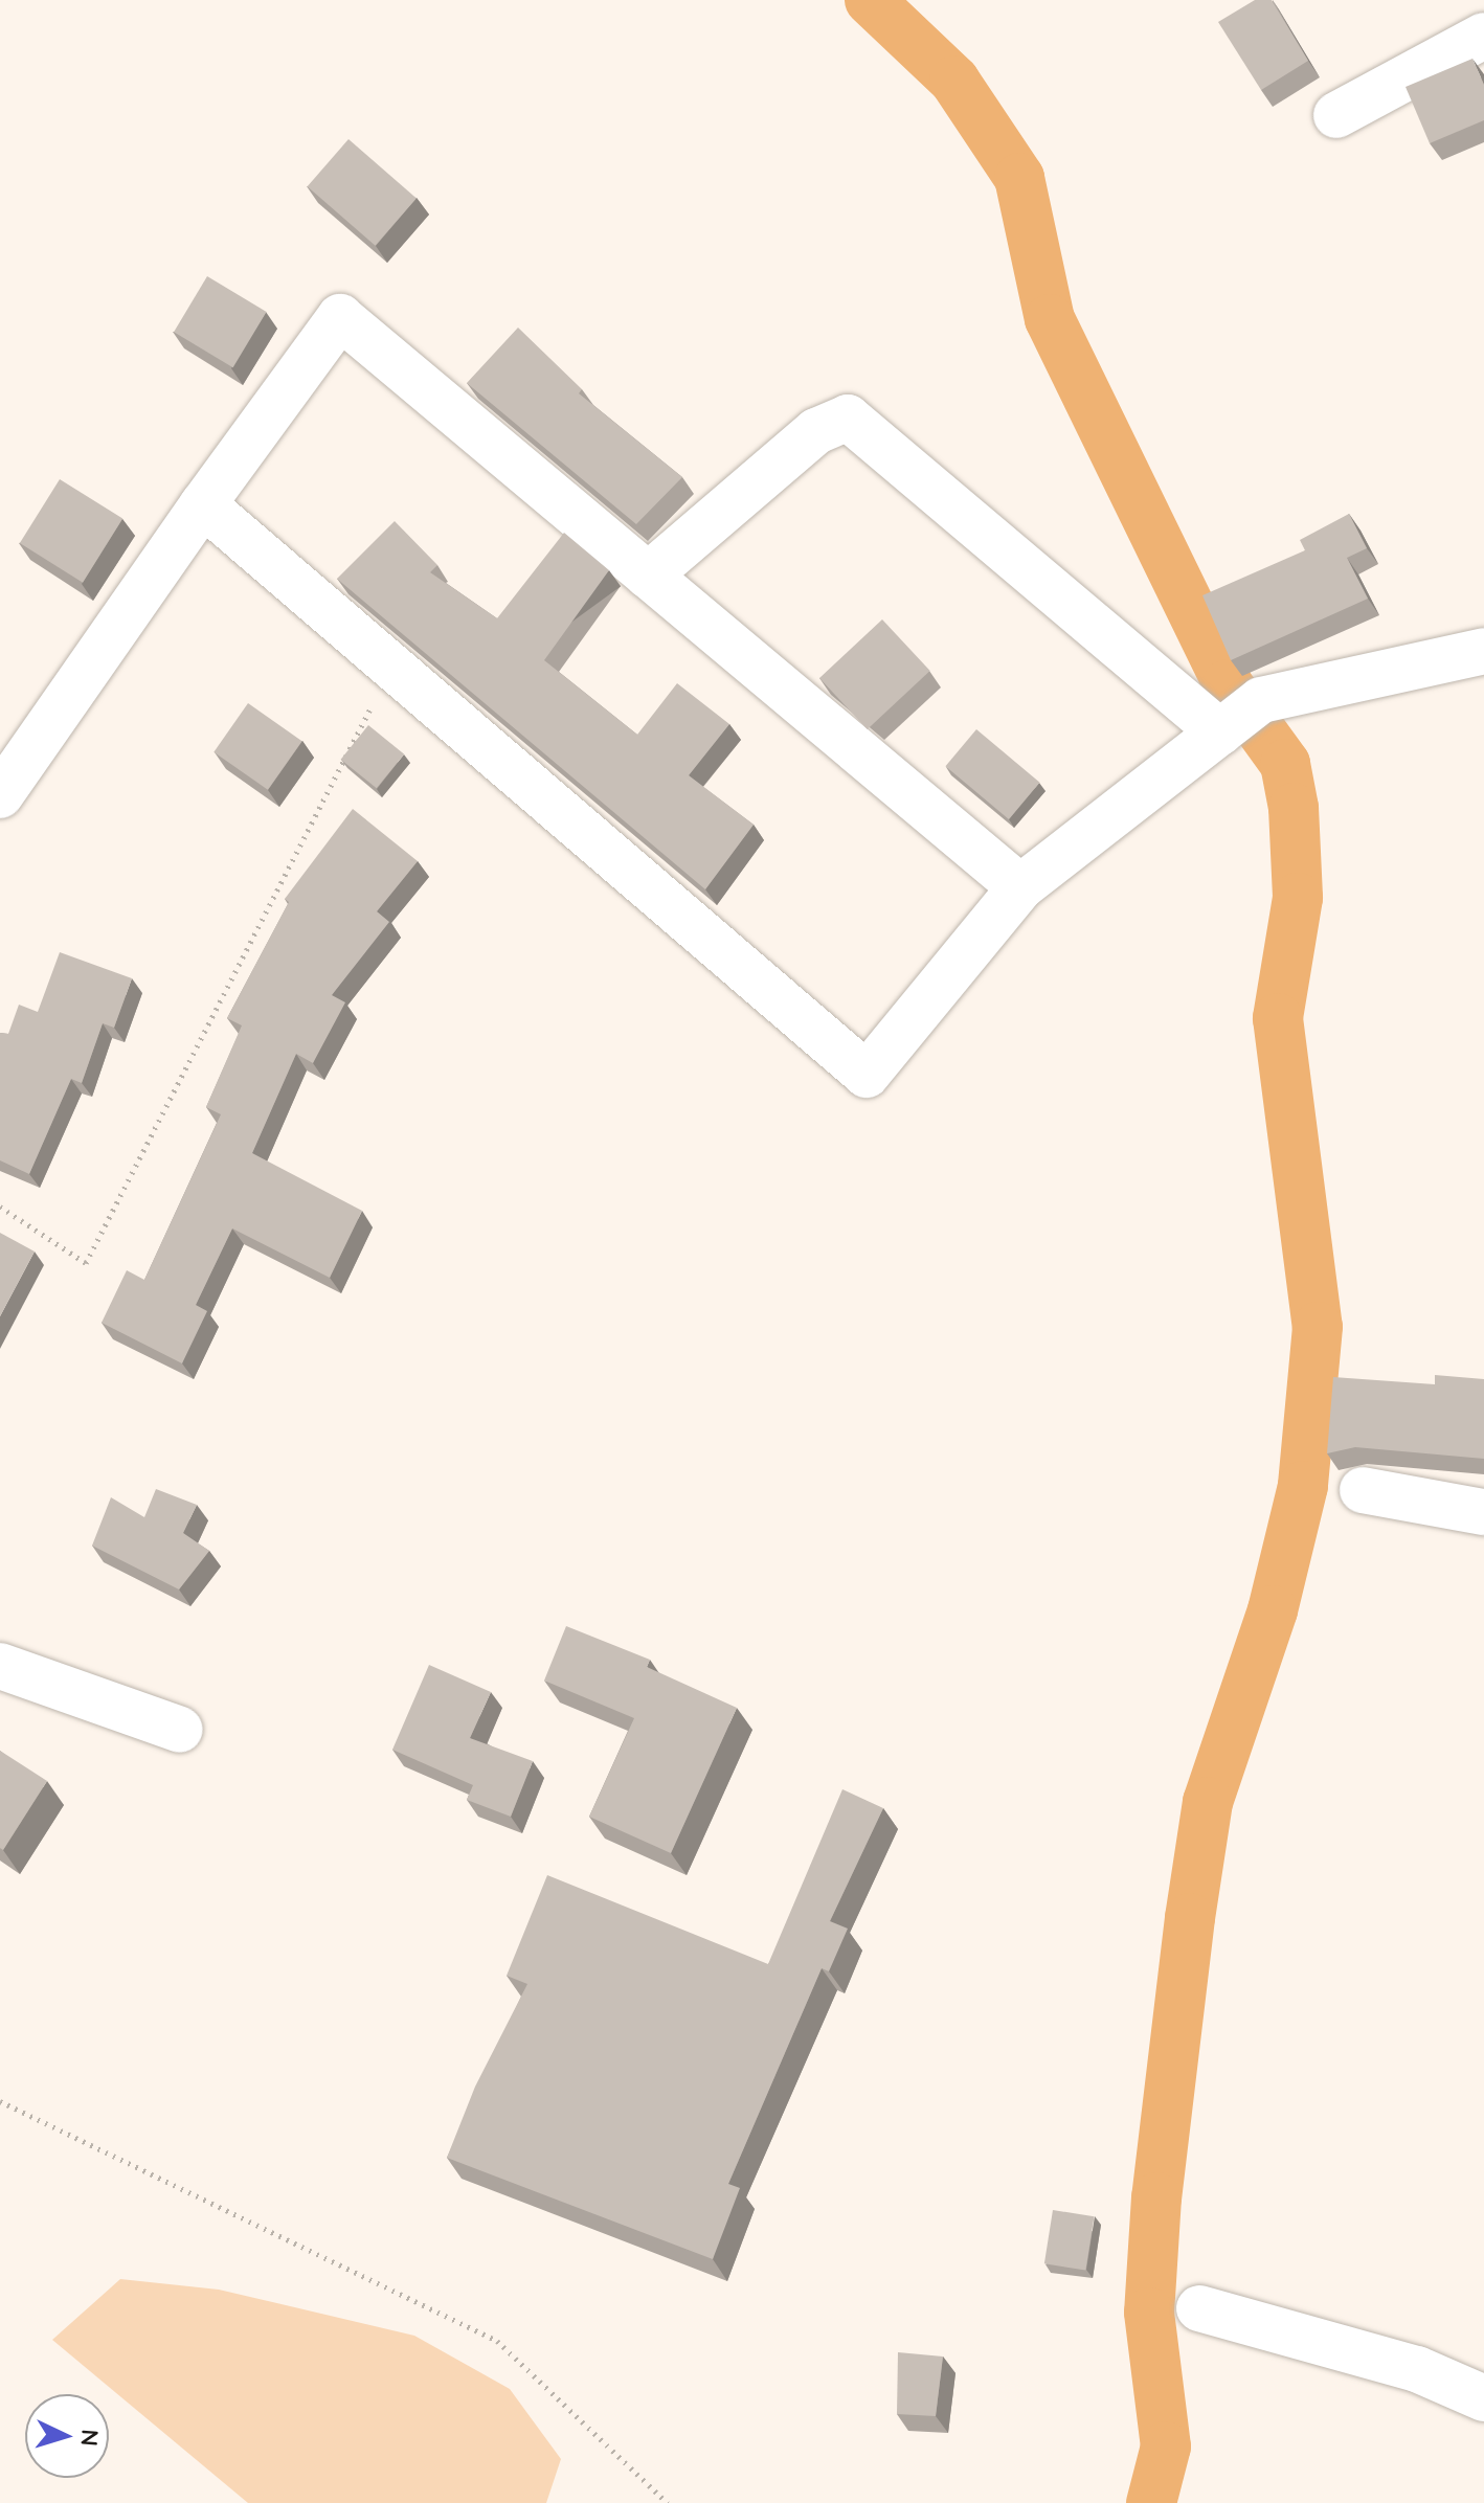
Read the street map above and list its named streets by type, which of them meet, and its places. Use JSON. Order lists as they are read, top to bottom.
{
  "north": "right"
}
